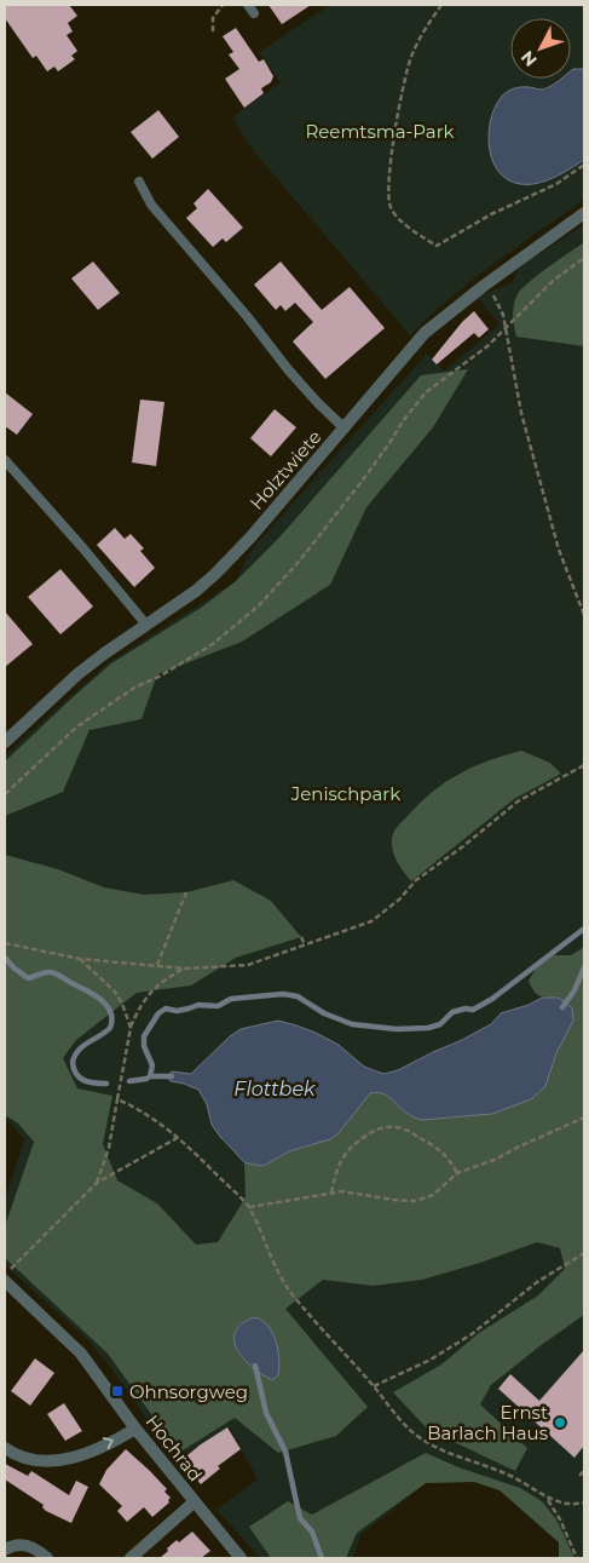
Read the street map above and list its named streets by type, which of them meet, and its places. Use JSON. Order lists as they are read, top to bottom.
{
  "streets": {
    "street": ["Holztwiete", "Hochrad"]
  },
  "water": ["Flottbek"],
  "parks": ["Reemtsma-Park", "Jenischpark"],
  "places": {
    "transit": ["Ohnsorgweg"],
    "other": ["Ernst Barlach Haus"]
  },
  "north": "bottom left"
}
